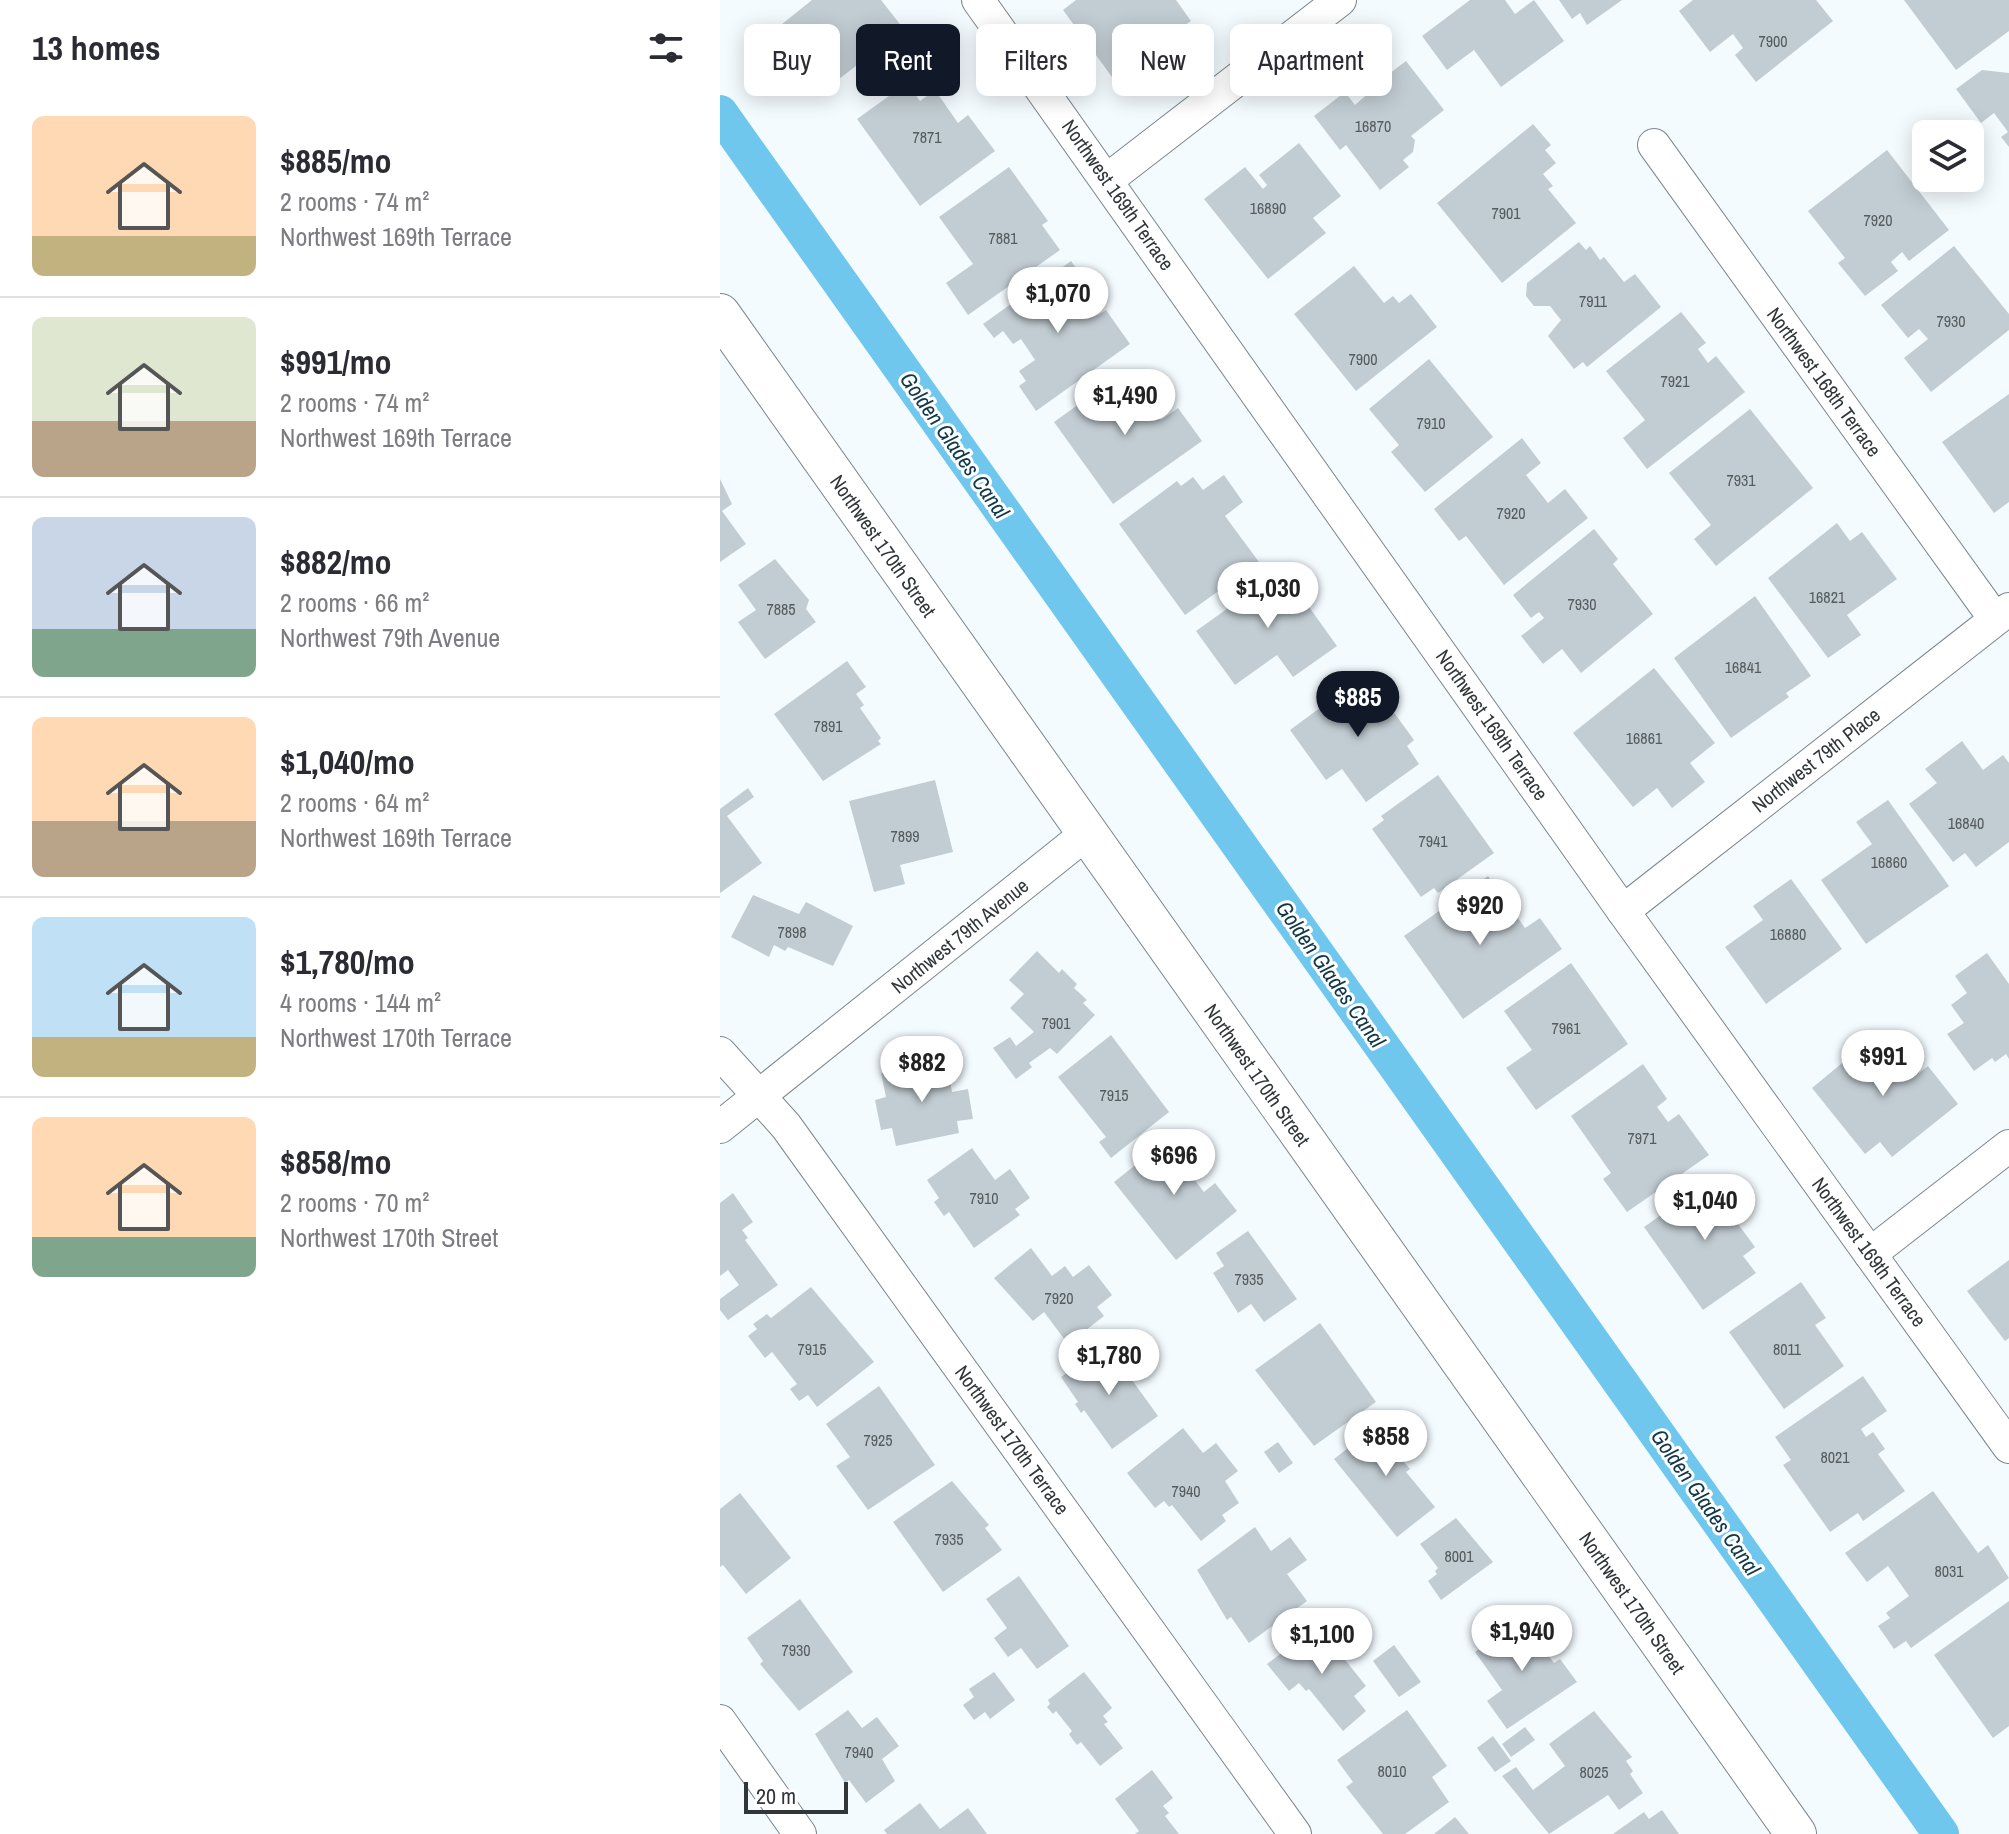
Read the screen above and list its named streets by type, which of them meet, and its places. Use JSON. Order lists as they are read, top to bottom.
{
  "streets": {
    "street": [
      "Northwest 169th Terrace",
      "Northwest 168th Terrace",
      "Northwest 170th Street",
      "Northwest 79th Place",
      "Northwest 79th Avenue",
      "Northwest 170th Terrace"
    ]
  },
  "crossings": [
    ["Northwest 169th Terrace", "Northwest 79th Place"],
    ["Northwest 168th Terrace", "Northwest 79th Place"],
    ["Northwest 170th Street", "Northwest 79th Avenue"],
    ["Northwest 79th Avenue", "Northwest 170th Terrace"]
  ],
  "water": ["Golden Glades Canal"],
  "house_numbers": [
    "7900",
    "16870",
    "7871",
    "16890",
    "7901",
    "7920",
    "7881",
    "7911",
    "7930",
    "7900",
    "7921",
    "7910",
    "7931",
    "7920",
    "16821",
    "7930",
    "7885",
    "16841",
    "7891",
    "16861",
    "16840",
    "7899",
    "7941",
    "16860",
    "7898",
    "16880",
    "7901",
    "7961",
    "7915",
    "7971",
    "7910",
    "7935",
    "7920",
    "7915",
    "8011",
    "7925",
    "8021",
    "7940",
    "7935",
    "8001",
    "8031",
    "7930",
    "7940",
    "8010",
    "8025"
  ],
  "scale_bar": "20 m",
  "page": {
    "heading": "13 homes",
    "chip": [
      "Buy",
      "Rent",
      "Filters",
      "New",
      "Apartment"
    ],
    "list": [
      {
        "name": "$885/mo",
        "note": "2 rooms · 74 m² · Northwest 169th Terrace"
      },
      {
        "name": "$991/mo",
        "note": "2 rooms · 74 m² · Northwest 169th Terrace"
      },
      {
        "name": "$882/mo",
        "note": "2 rooms · 66 m² · Northwest 79th Avenue"
      },
      {
        "name": "$1,040/mo",
        "note": "2 rooms · 64 m² · Northwest 169th Terrace"
      },
      {
        "name": "$1,780/mo",
        "note": "4 rooms · 144 m² · Northwest 170th Terrace"
      },
      {
        "name": "$858/mo",
        "note": "2 rooms · 70 m² · Northwest 170th Street"
      }
    ],
    "price": [
      "$1,070",
      "$1,490",
      "$1,030",
      "$885",
      "$920",
      "$991",
      "$882",
      "$696",
      "$1,040",
      "$1,780",
      "$858",
      "$1,940",
      "$1,100"
    ],
    "scale": "20 m"
  }
}
